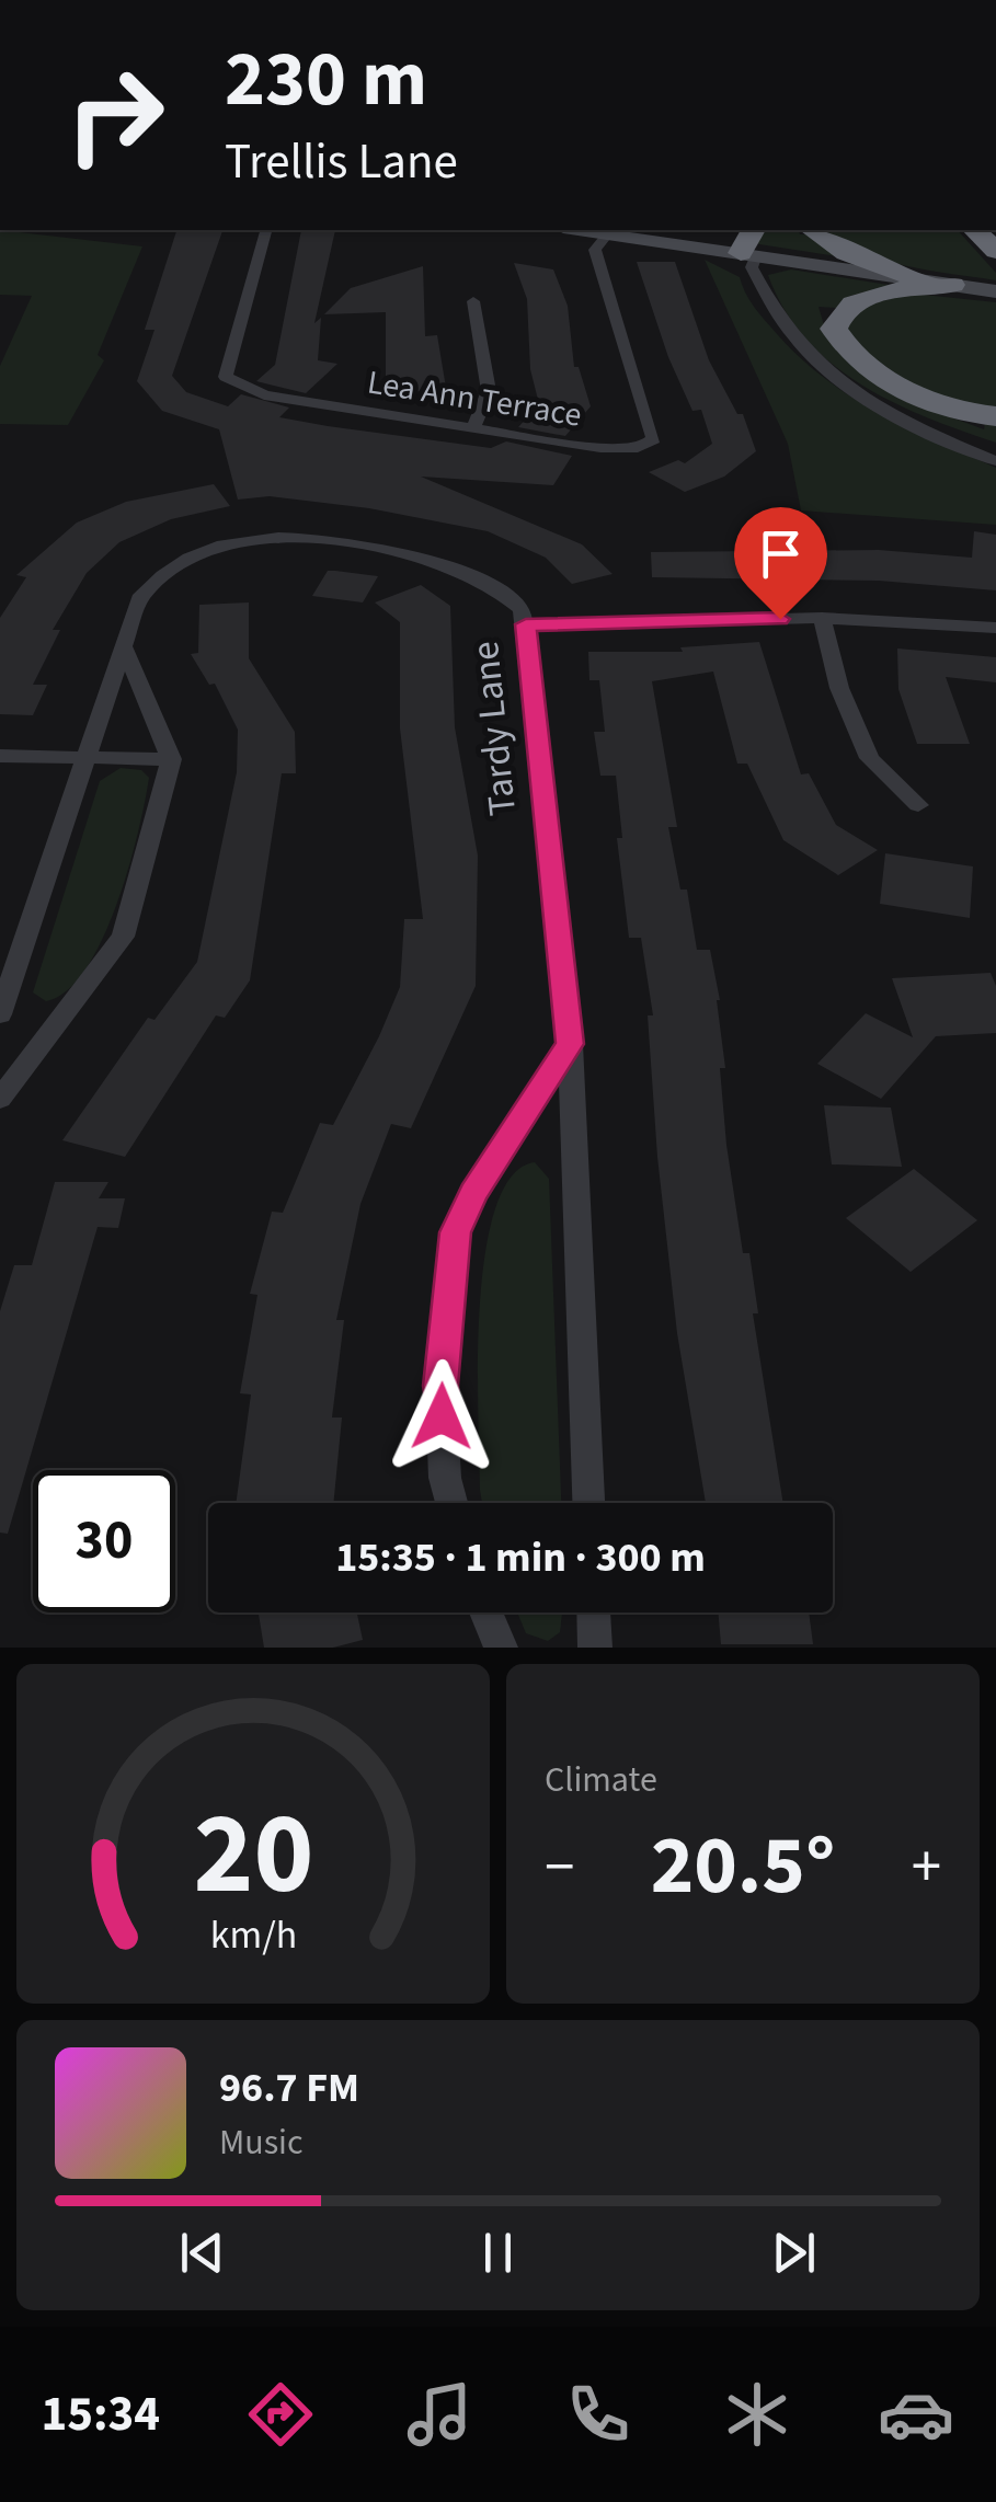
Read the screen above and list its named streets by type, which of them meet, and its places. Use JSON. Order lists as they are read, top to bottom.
{
  "streets": {
    "street": ["Lea Ann Terrace", "Tardy Lane"]
  },
  "page": {
    "turn": ["230 m", "Trellis Lane"],
    "limit": "30",
    "trip": "15:35 · 1 min · 300 m",
    "tile": "Climate",
    "heat": ["−", "20.5°", "+"],
    "song": ["96.7 FM", "Music"],
    "tabs": "15:34",
    "gauge": ["20", "km/h"]
  }
}
